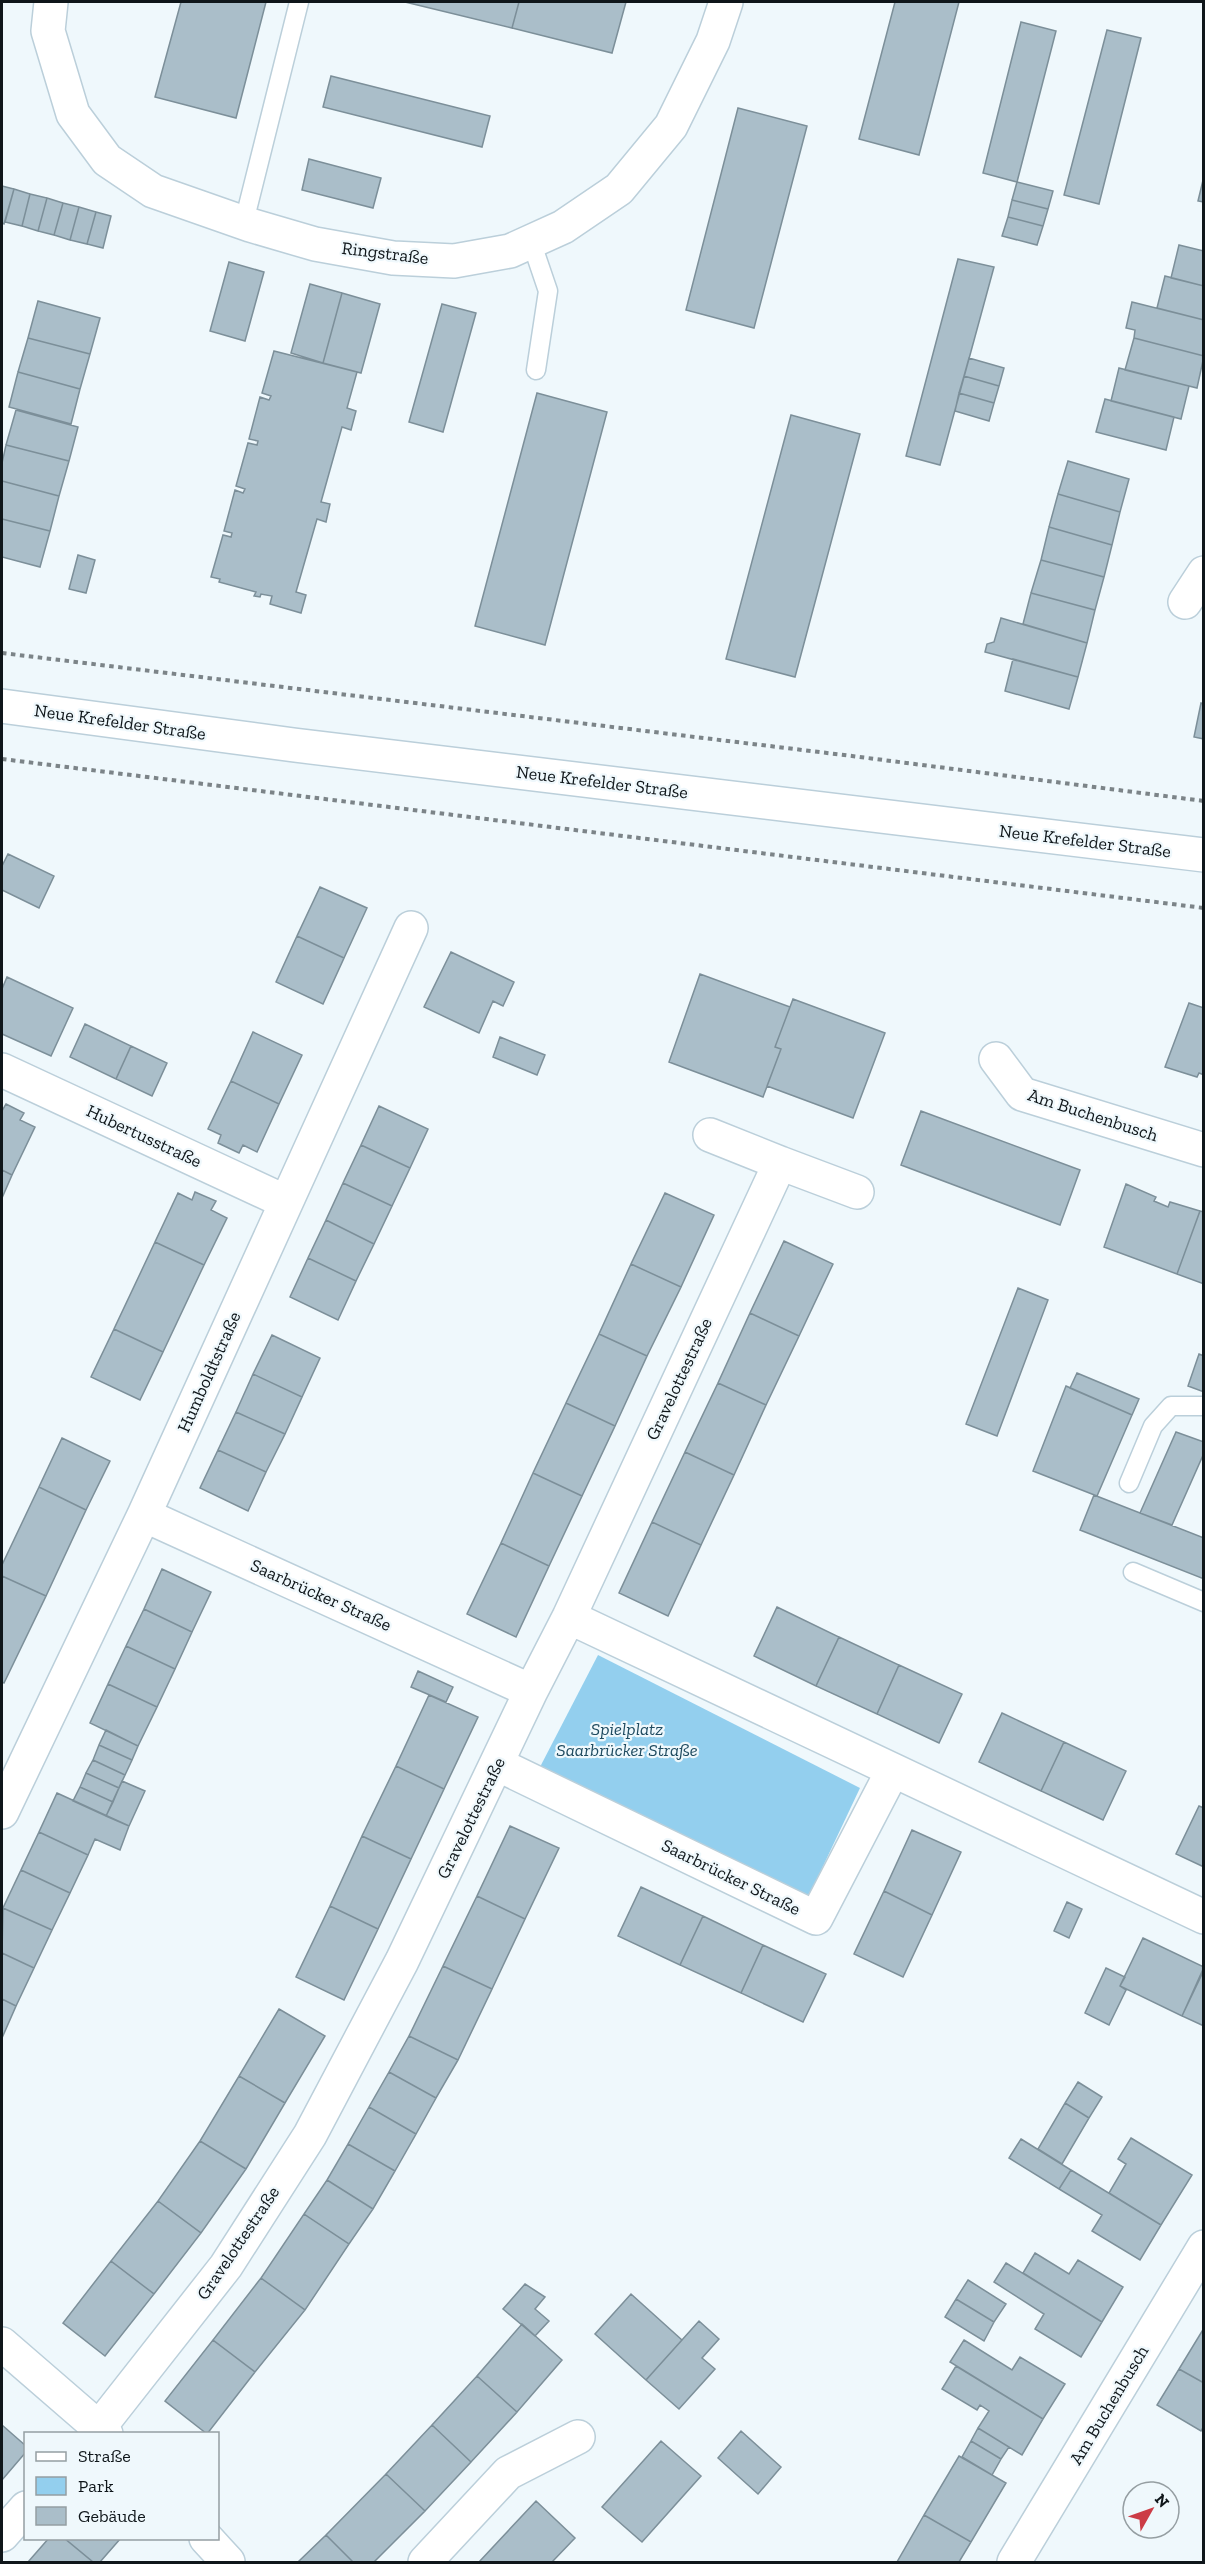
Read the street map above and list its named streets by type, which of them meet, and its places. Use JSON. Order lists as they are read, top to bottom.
{
  "streets": {
    "street": [
      "Ringstraße",
      "Neue Krefelder Straße",
      "Am Buchenbusch",
      "Hubertusstraße",
      "Humboldtstraße",
      "Gravelottestraße",
      "Saarbrücker Straße"
    ]
  },
  "crossings": [
    ["Hubertusstraße", "Humboldtstraße"],
    ["Humboldtstraße", "Saarbrücker Straße"],
    ["Gravelottestraße", "Saarbrücker Straße"]
  ],
  "parks": ["Spielplatz Saarbrücker Straße"],
  "legend": ["Straße", "Park", "Gebäude"],
  "north": "top right"
}
